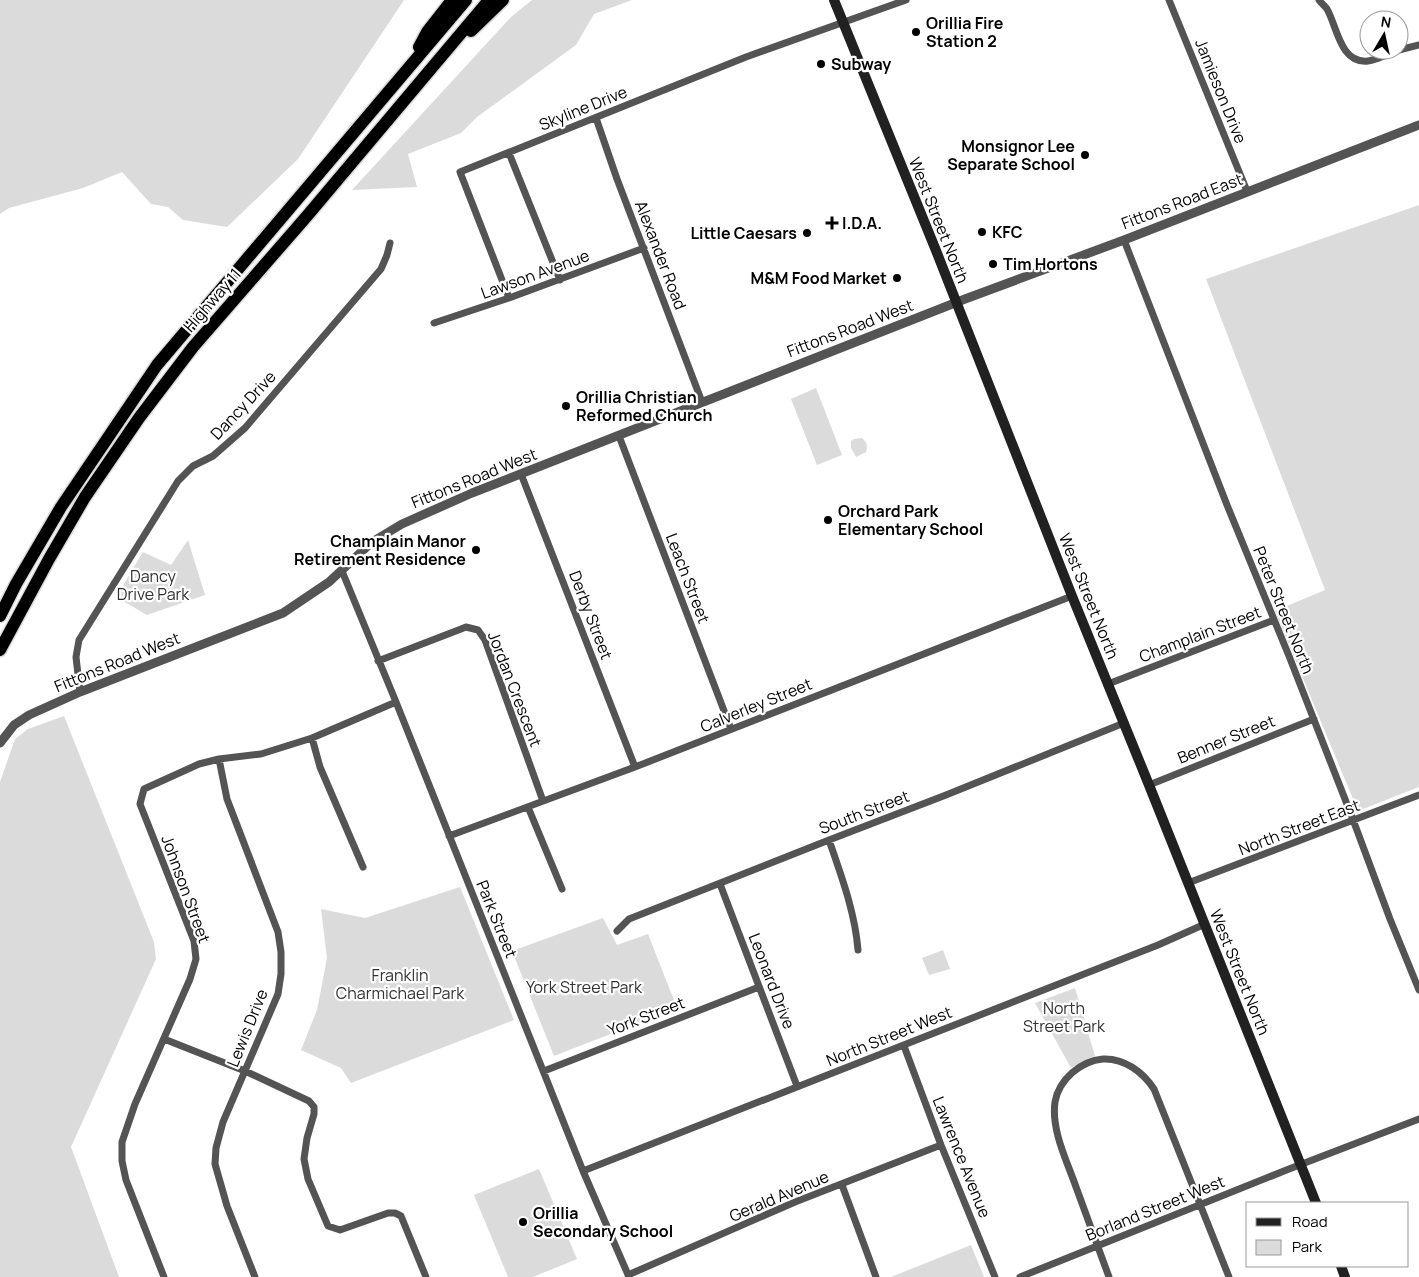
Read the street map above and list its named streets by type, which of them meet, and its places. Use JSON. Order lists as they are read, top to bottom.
{
  "streets": {
    "highway": ["Highway 11"],
    "main road": ["West Street North"],
    "street": [
      "Jamieson Drive",
      "Skyline Drive",
      "Fittons Road East",
      "Alexander Road",
      "Lawson Avenue",
      "Fittons Road West",
      "Dancy Drive",
      "Leach Street",
      "Peter Street North",
      "Derby Street",
      "Champlain Street",
      "Jordan Crescent",
      "Calverley Street",
      "Benner Street",
      "South Street",
      "North Street East",
      "Johnson Street",
      "Park Street",
      "Leonard Drive",
      "York Street",
      "Lewis Drive",
      "North Street West",
      "Lawrence Avenue",
      "Gerald Avenue",
      "Borland Street West"
    ]
  },
  "crossings": [
    ["Jamieson Drive", "Fittons Road East"],
    ["Skyline Drive", "West Street North"],
    ["Skyline Drive", "Alexander Road"],
    ["Skyline Drive", "Lawson Avenue"],
    ["Fittons Road East", "West Street North"],
    ["Fittons Road East", "Fittons Road West"],
    ["Fittons Road East", "Peter Street North"],
    ["West Street North", "Fittons Road West"],
    ["West Street North", "Champlain Street"],
    ["West Street North", "Calverley Street"],
    ["West Street North", "Benner Street"],
    ["West Street North", "South Street"],
    ["West Street North", "North Street East"],
    ["West Street North", "North Street West"],
    ["West Street North", "Borland Street West"],
    ["Alexander Road", "Lawson Avenue"],
    ["Alexander Road", "Fittons Road West"],
    ["Fittons Road West", "Dancy Drive"],
    ["Fittons Road West", "Leach Street"],
    ["Fittons Road West", "Derby Street"],
    ["Fittons Road West", "Park Street"],
    ["Leach Street", "Calverley Street"],
    ["Peter Street North", "Champlain Street"],
    ["Peter Street North", "Benner Street"],
    ["Peter Street North", "North Street East"],
    ["Derby Street", "Calverley Street"],
    ["Jordan Crescent", "Calverley Street"],
    ["Jordan Crescent", "Park Street"],
    ["Calverley Street", "Park Street"],
    ["South Street", "Leonard Drive"],
    ["Johnson Street", "Park Street"],
    ["Johnson Street", "Lewis Drive"],
    ["Park Street", "York Street"],
    ["Park Street", "North Street West"],
    ["Park Street", "Gerald Avenue"],
    ["Leonard Drive", "York Street"],
    ["Leonard Drive", "North Street West"],
    ["North Street West", "Lawrence Avenue"],
    ["Lawrence Avenue", "Gerald Avenue"]
  ],
  "parks": [
    "Dancy Drive Park",
    "Franklin Charmichael Park",
    "York Street Park",
    "North Street Park"
  ],
  "places": {
    "other": [
      "Orillia Fire Station 2",
      "Subway",
      "Monsignor Lee Separate School",
      "KFC",
      "Little Caesars",
      "Tim Hortons",
      "M&M Food Market",
      "Orillia Christian Reformed Church",
      "Orchard Park Elementary School",
      "Champlain Manor Retirement Residence",
      "Orillia Secondary School"
    ],
    "health": ["I.D.A."]
  },
  "legend": ["Road", "Park"],
  "north": "top"
}
